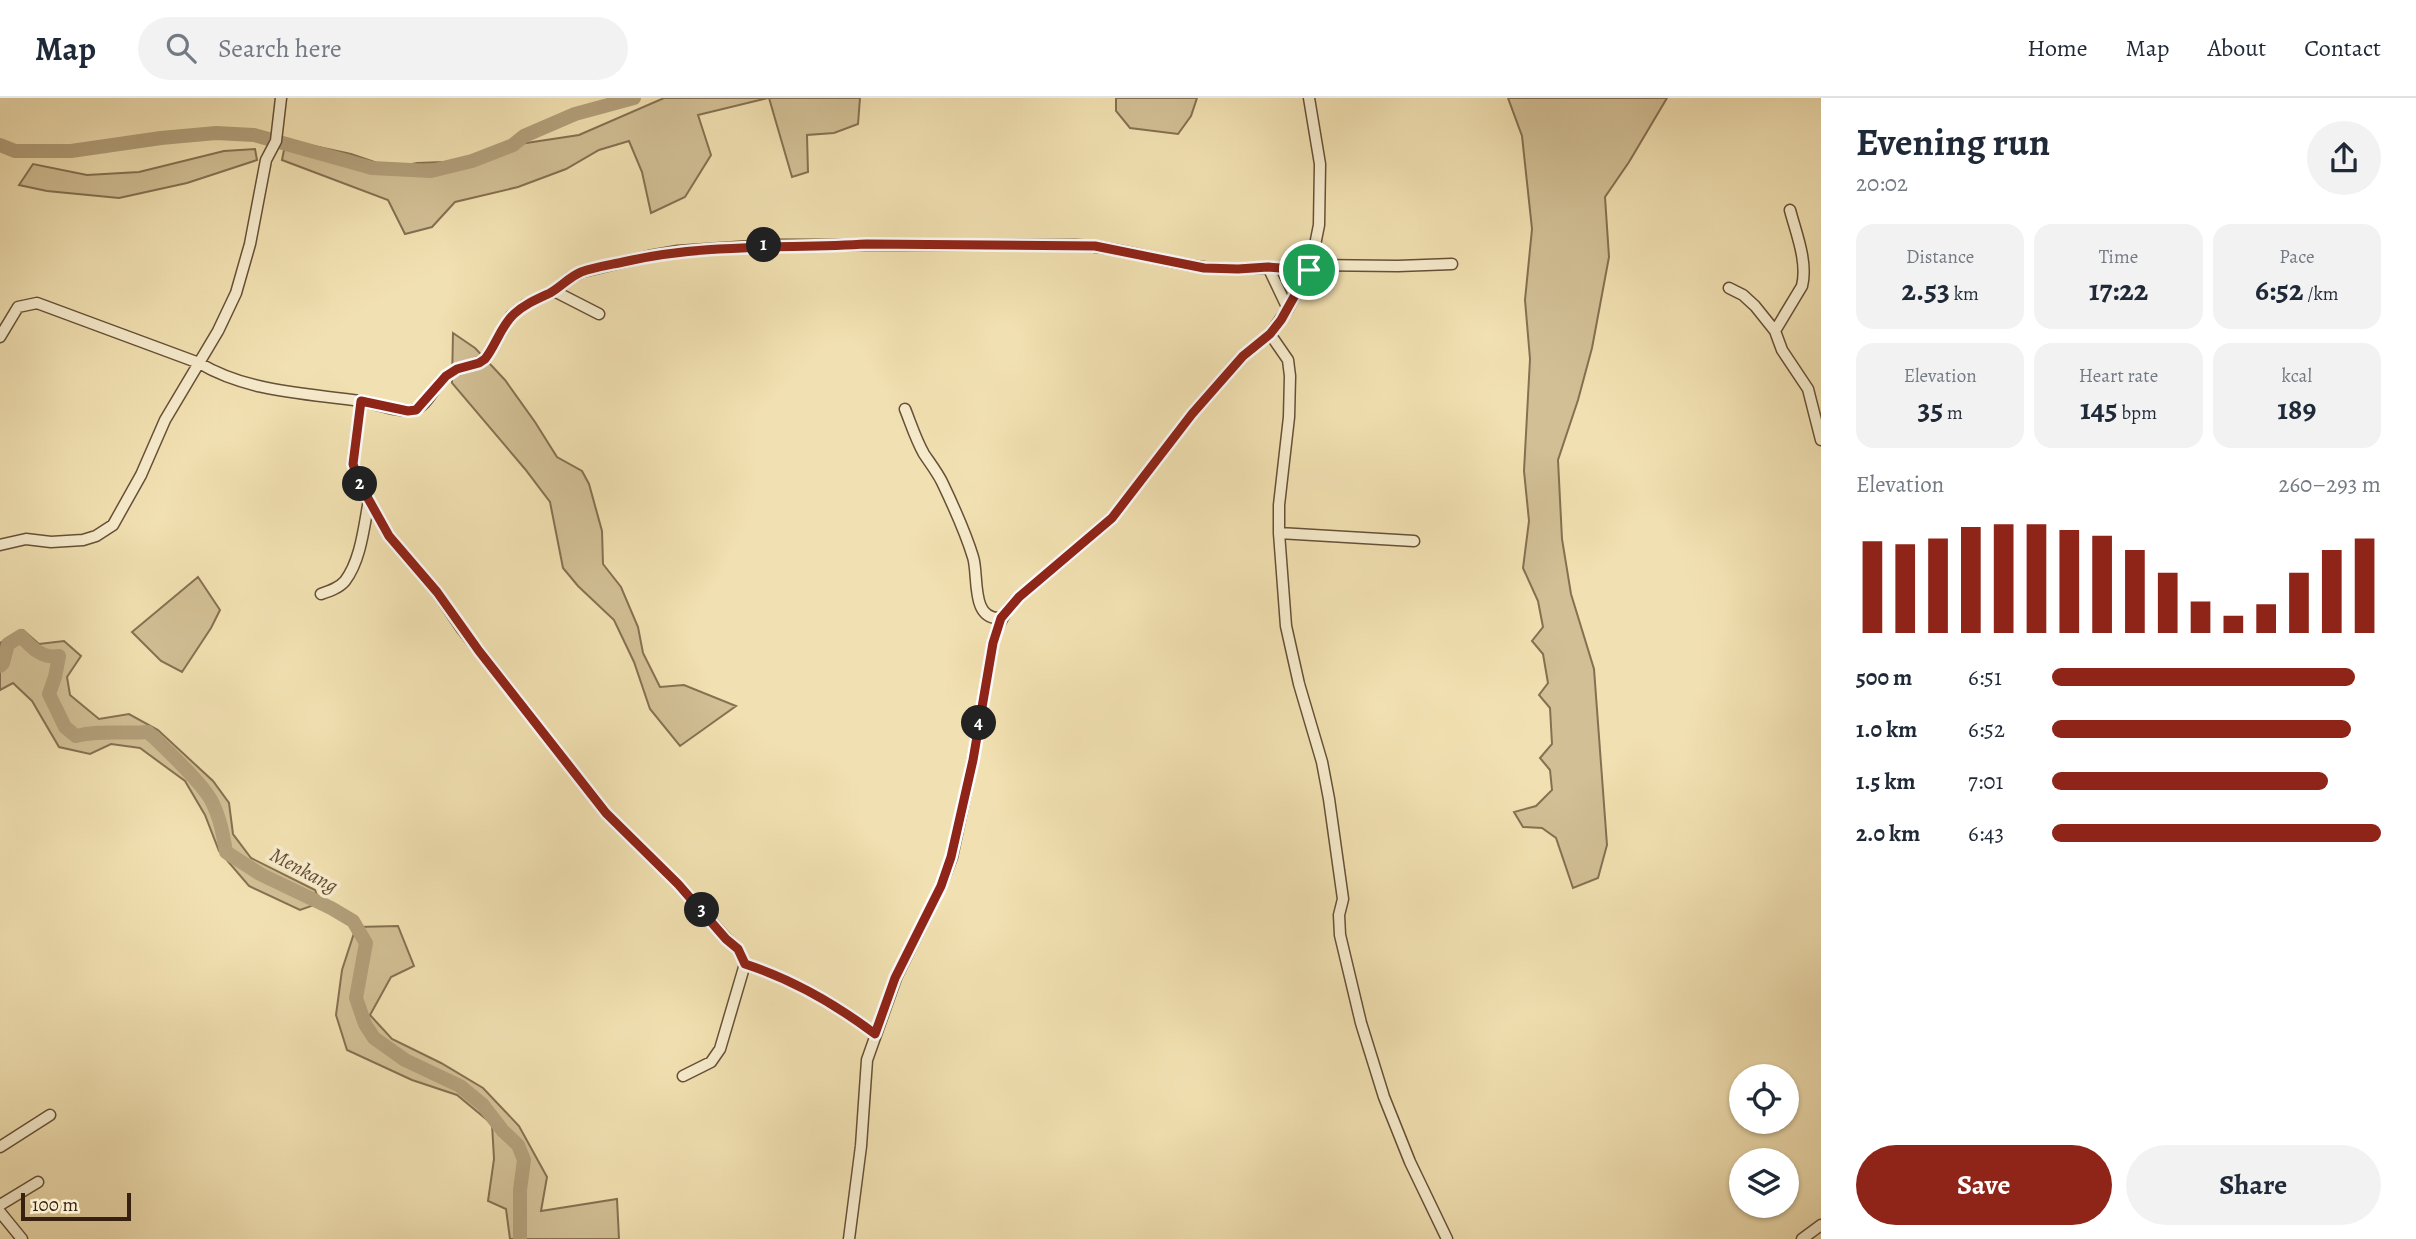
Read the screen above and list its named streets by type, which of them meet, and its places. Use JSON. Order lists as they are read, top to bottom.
{
  "water": ["Menkang"],
  "scale_bar": "100 m",
  "page": {
    "header": "Map",
    "search": "Search here",
    "nav": [
      "Home",
      "Map",
      "About",
      "Contact"
    ],
    "heading": ["Evening run", "20:02"],
    "stats": [
      ["Distance", "2.53 km"],
      ["Time", "17:22"],
      ["Pace", "6:52 /km"],
      ["Elevation", "35 m"],
      ["Heart rate", "145 bpm"],
      ["kcal", "189"]
    ],
    "pins": [
      "1",
      "2",
      "4",
      "3"
    ],
    "chart": ["Elevation", "260–293 m"],
    "list": [
      {
        "name": "500 m",
        "note": "6:51"
      },
      {
        "name": "1.0 km",
        "note": "6:52"
      },
      {
        "name": "1.5 km",
        "note": "7:01"
      },
      {
        "name": "2.0 km",
        "note": "6:43"
      }
    ],
    "buttons": ["Save", "Share"],
    "scale": "100 m"
  }
}
